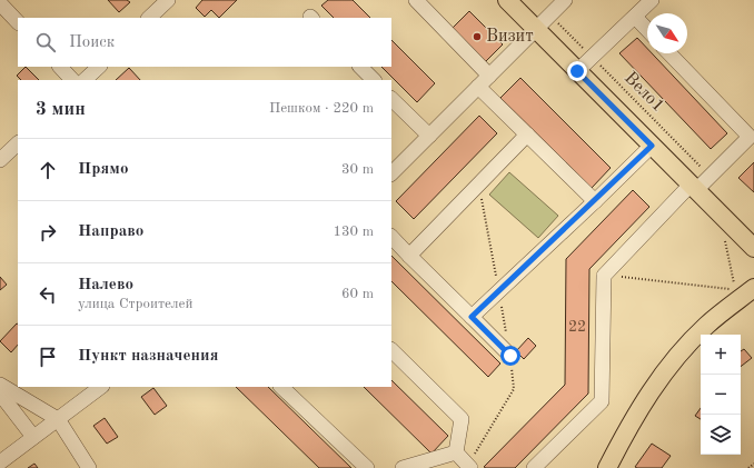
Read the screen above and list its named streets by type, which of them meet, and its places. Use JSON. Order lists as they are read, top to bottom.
{
  "streets": {
    "path": ["Вело1"]
  },
  "places": ["Визит"],
  "house_numbers": ["22"],
  "north": "bottom right",
  "page": {
    "search": "Поиск",
    "heading": ["3 мин", "Пешком · 220 m"],
    "list": [
      ["Прямо", "30 m"],
      ["Направо", "130 m"],
      ["Налево", "улица Строителей", "60 m"],
      "Пункт назначения"
    ],
    "map_buttons": ["+", "−"]
  }
}
